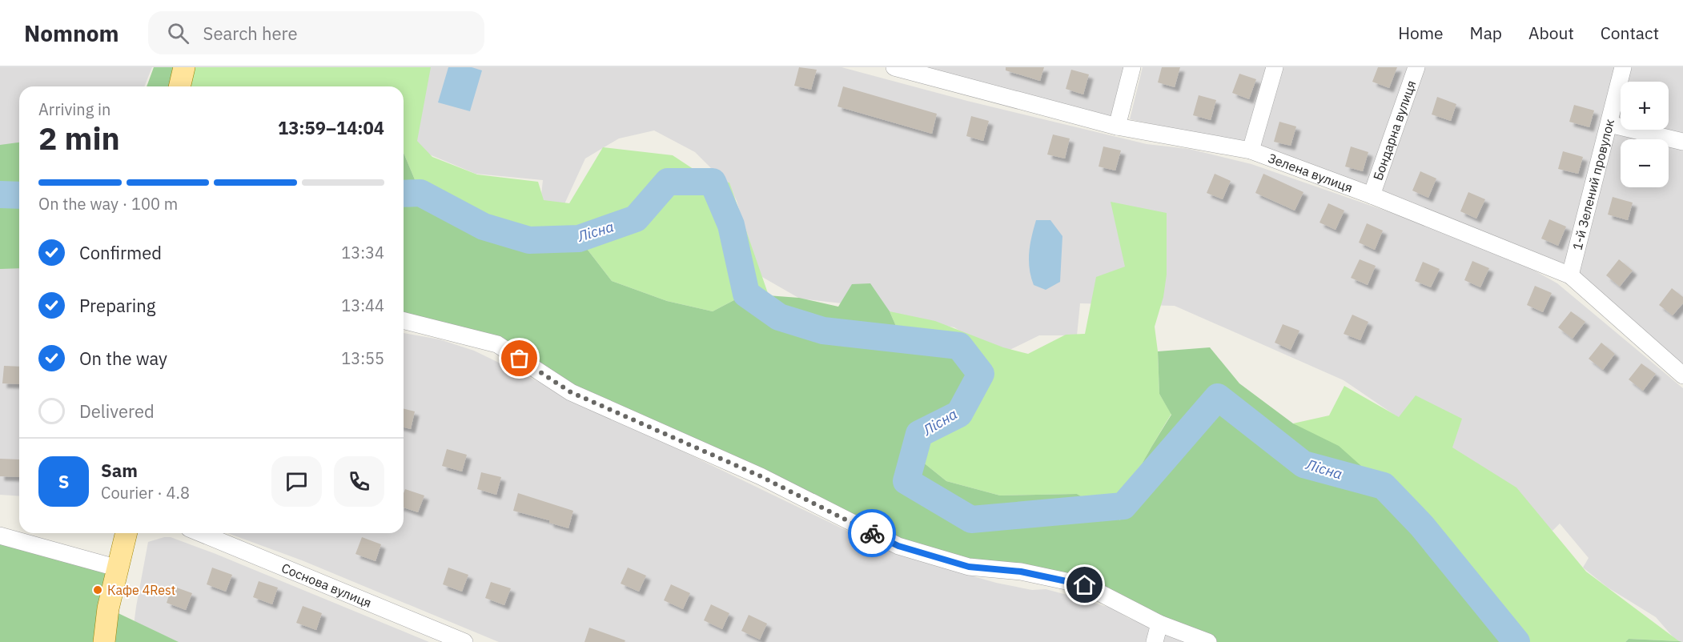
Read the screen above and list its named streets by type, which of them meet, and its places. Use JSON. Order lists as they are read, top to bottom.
{
  "streets": {
    "street": [
      "Бондарна вулиця",
      "Зелена вулиця",
      "1-й Зелений провулок",
      "Соснова вулиця"
    ]
  },
  "crossings": [
    ["Бондарна вулиця", "Зелена вулиця"],
    ["Зелена вулиця", "1-й Зелений провулок"]
  ],
  "water": ["Лісна"],
  "places": ["Кафе 4Rest"],
  "page": {
    "header": "Nomnom",
    "search": "Search here",
    "nav": [
      "Home",
      "Map",
      "About",
      "Contact"
    ],
    "map_buttons": ["+", "−"],
    "heading": ["2 min", "Arriving in", "13:59–14:04"],
    "panel": ["Sam", "Courier · 4.8"],
    "bar": "On the way · 100 m",
    "list": [
      ["Confirmed", "13:34"],
      ["Preparing", "13:44"],
      ["On the way", "13:55"],
      "Delivered"
    ],
    "round": "S"
  }
}
